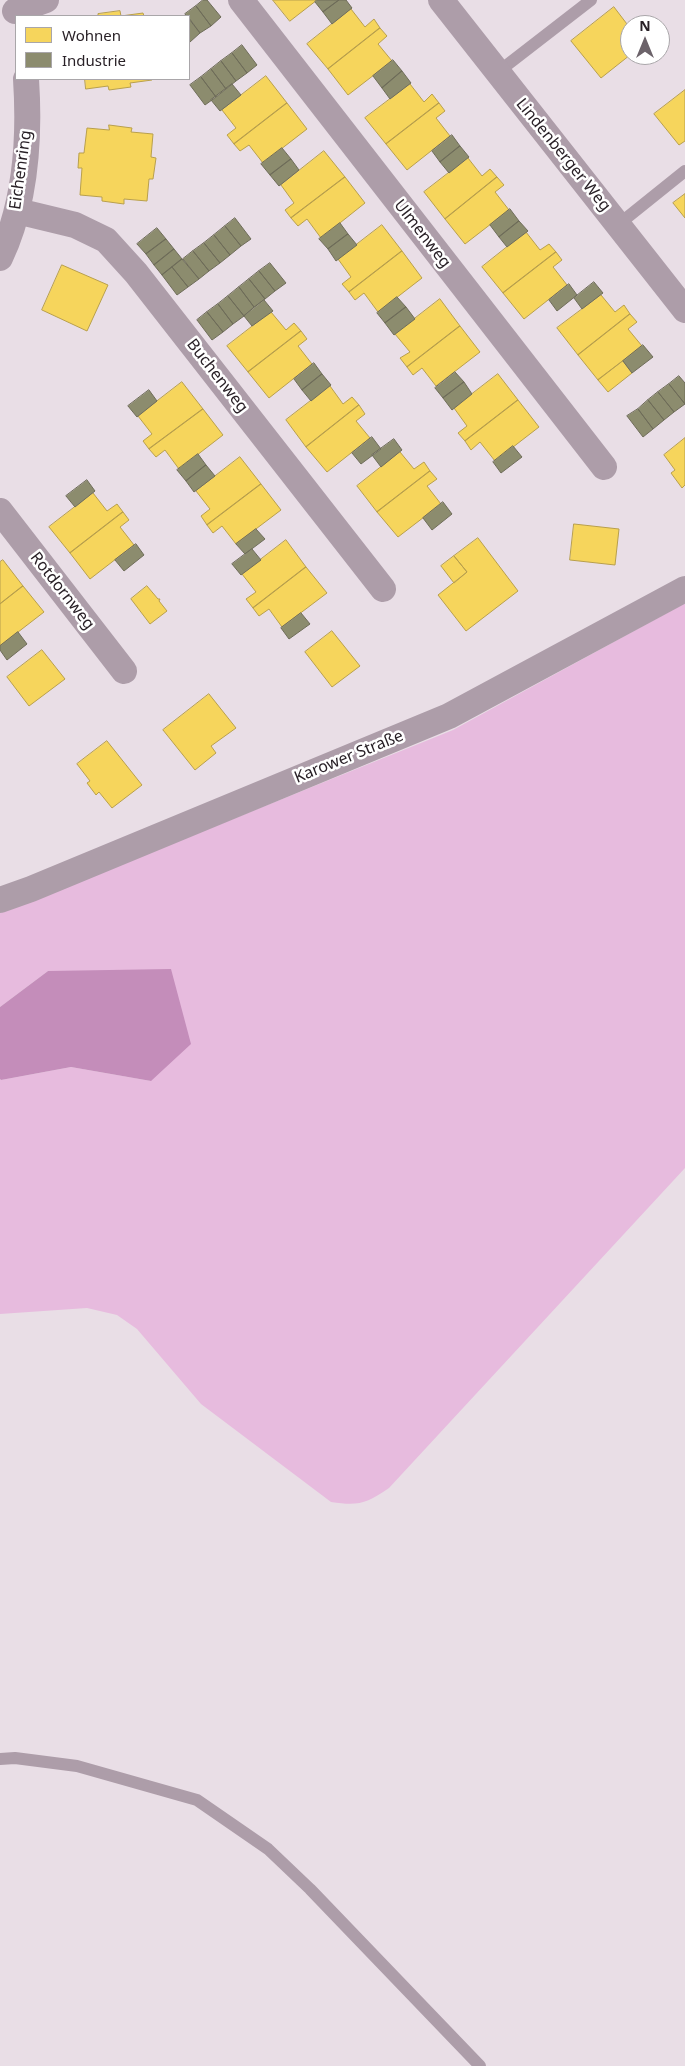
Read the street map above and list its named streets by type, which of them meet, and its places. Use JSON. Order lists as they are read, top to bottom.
{
  "streets": {
    "street": [
      "Lindenberger Weg",
      "Eichenring",
      "Ulmenweg",
      "Buchenweg",
      "Rotdornweg",
      "Karower Straße"
    ]
  },
  "crossings": [
    ["Eichenring", "Buchenweg"]
  ],
  "legend": ["Wohnen", "Industrie"],
  "north": "top"
}
